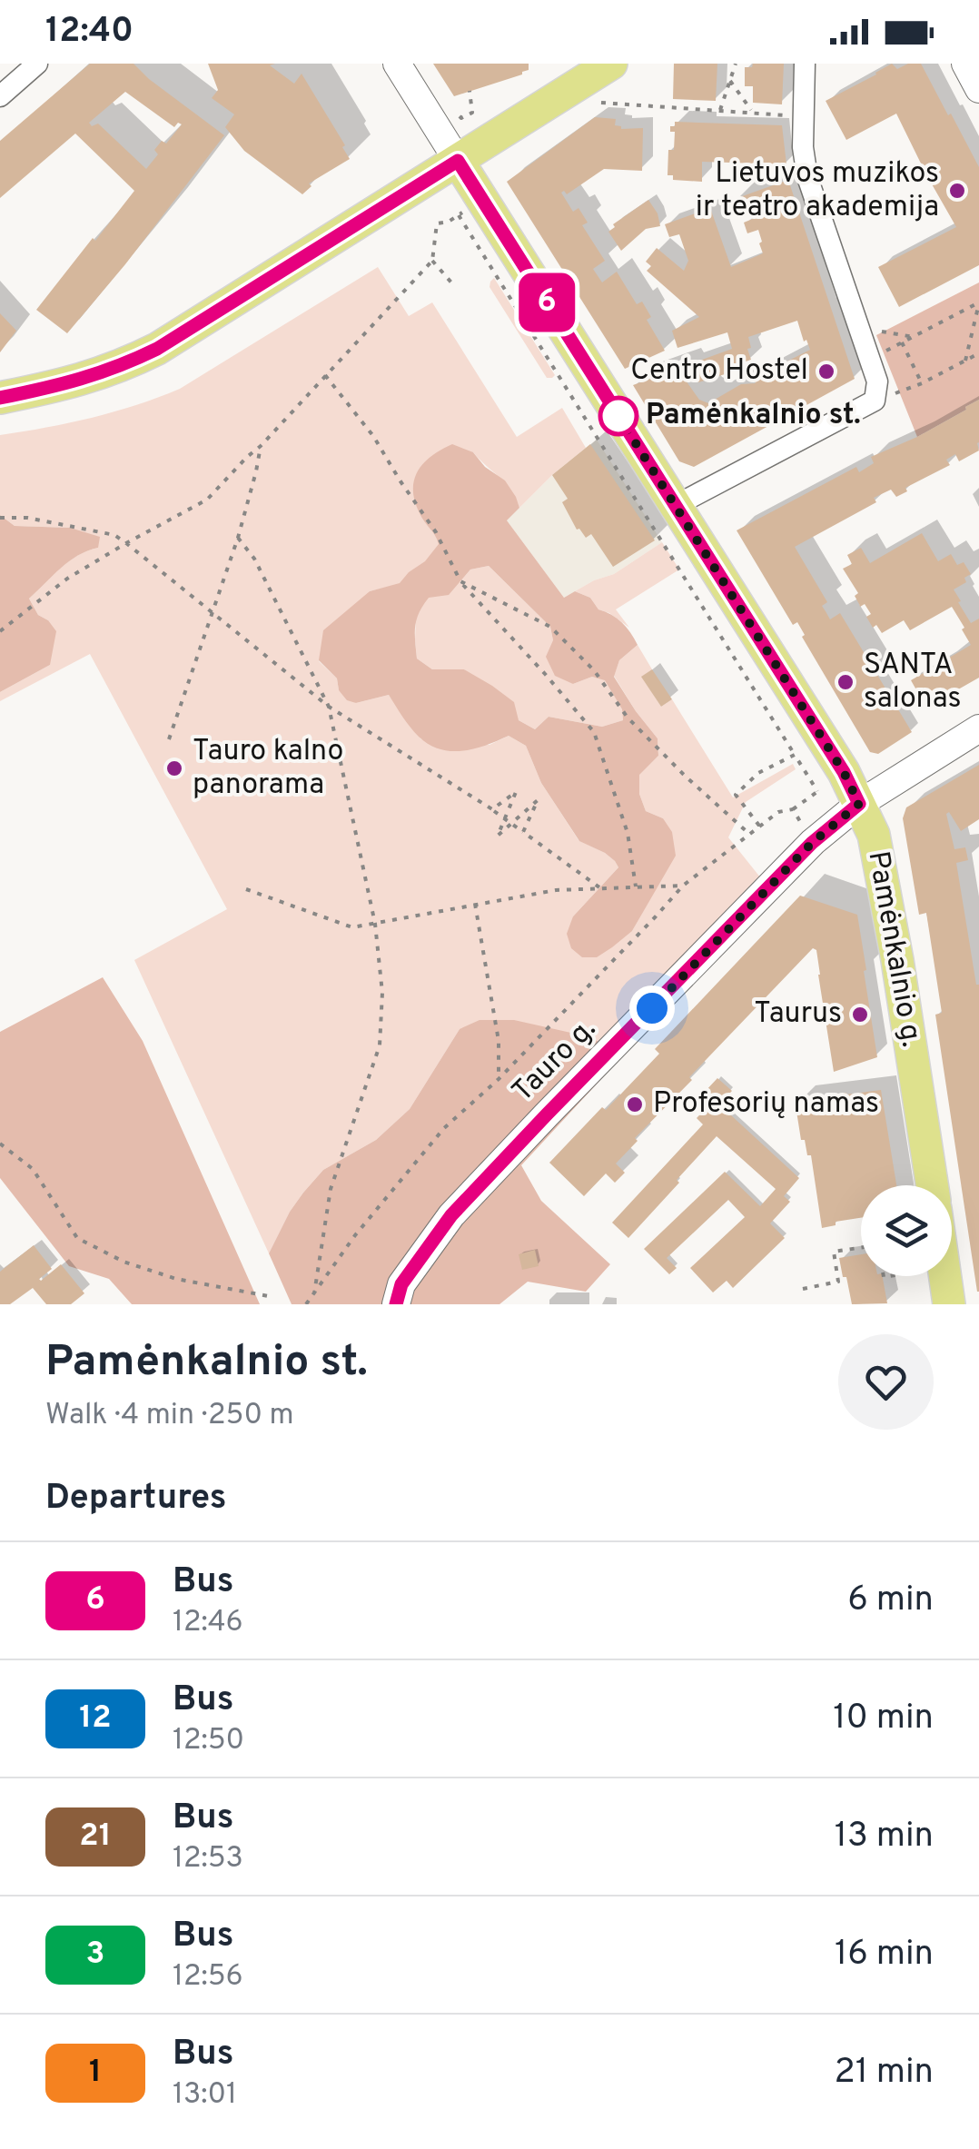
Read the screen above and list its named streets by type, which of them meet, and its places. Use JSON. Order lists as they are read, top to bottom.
{
  "streets": {
    "main road": ["Pamėnkalnio g.", "Tauro g."]
  },
  "crossings": [
    ["Pamėnkalnio g.", "Tauro g."]
  ],
  "places": [
    "Lietuvos muzikos ir teatro akademija",
    "Centro Hostel",
    "Pamėnkalnio st.",
    "SANTA salonas",
    "Tauro kalno panorama",
    "Taurus",
    "Profesorių namas"
  ],
  "lines": ["bus line 6"],
  "page": {
    "status": "12:40",
    "on_map": "6",
    "heading": [
      ["Pamėnkalnio st.", "Walk · 4 min · 250 m"],
      "Departures"
    ],
    "list": [
      {
        "mark": "6",
        "name": "Bus",
        "note": "12:46",
        "value": "6 min"
      },
      {
        "mark": "12",
        "name": "Bus",
        "note": "12:50",
        "value": "10 min"
      },
      {
        "mark": "21",
        "name": "Bus",
        "note": "12:53",
        "value": "13 min"
      },
      {
        "mark": "3",
        "name": "Bus",
        "note": "12:56",
        "value": "16 min"
      },
      {
        "mark": "1",
        "name": "Bus",
        "note": "13:01",
        "value": "21 min"
      }
    ]
  }
}
